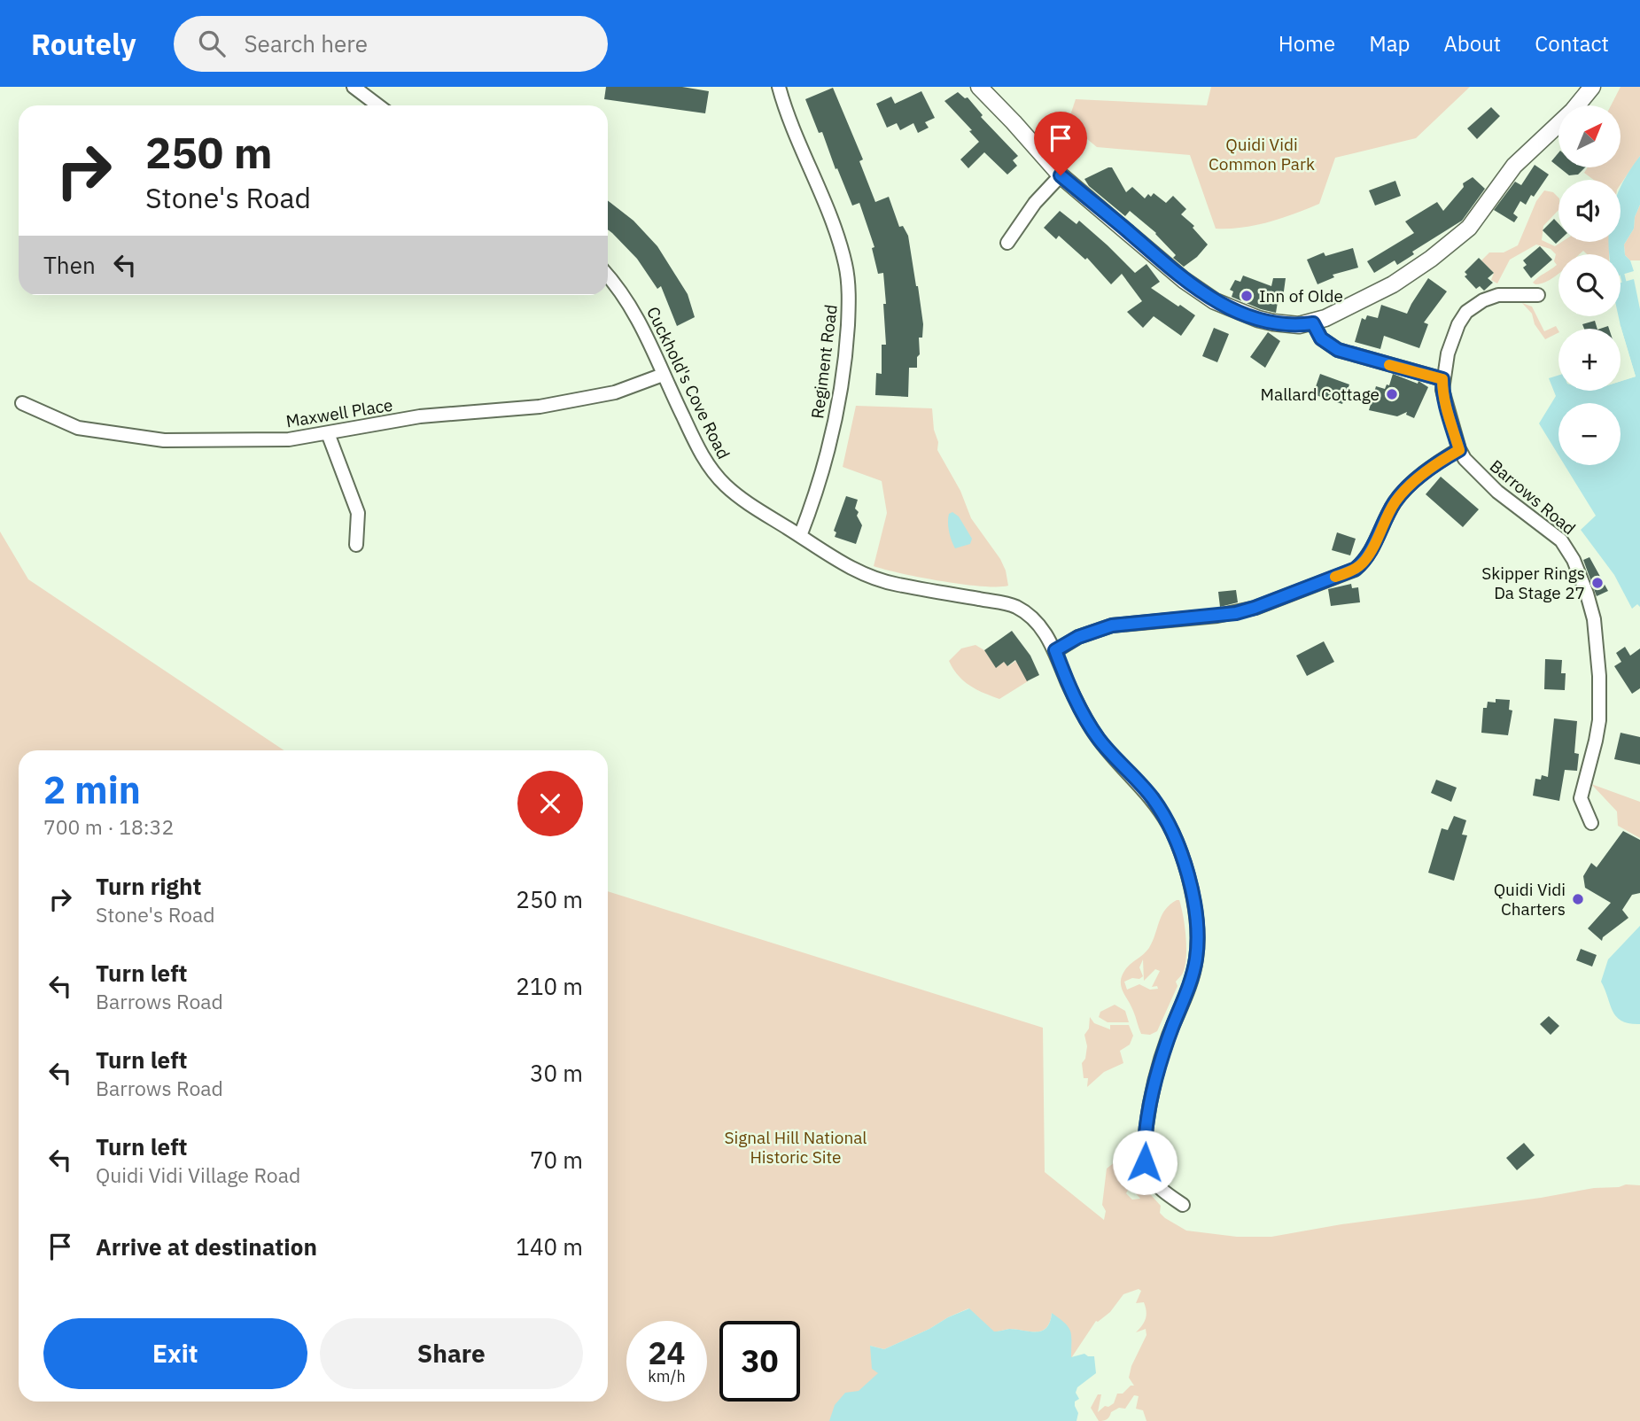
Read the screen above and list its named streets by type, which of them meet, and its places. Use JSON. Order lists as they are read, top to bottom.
{
  "streets": {
    "street": [
      "Regiment Road",
      "Cuckhold's Cove Road",
      "Maxwell Place",
      "Barrows Road"
    ]
  },
  "crossings": [
    ["Regiment Road", "Cuckhold's Cove Road"],
    ["Cuckhold's Cove Road", "Maxwell Place"]
  ],
  "parks": ["Quidi Vidi Common Park", "Signal Hill National Historic Site"],
  "places": [
    "Inn of Olde",
    "Mallard Cottage",
    "Skipper Rings Da Stage 27",
    "Quidi Vidi Charters"
  ],
  "north": "top right",
  "page": {
    "header": "Routely",
    "search": "Search here",
    "nav": [
      "Home",
      "Map",
      "About",
      "Contact"
    ],
    "map_buttons": ["+", "−"],
    "turn": ["250 m", "Stone's Road"],
    "then": "Then",
    "heading": ["2 min", "700 m · 18:32"],
    "list": [
      {
        "name": "Turn right",
        "note": "Stone's Road",
        "value": "250 m"
      },
      {
        "name": "Turn left",
        "note": "Barrows Road",
        "value": "210 m"
      },
      {
        "name": "Turn left",
        "note": "Barrows Road",
        "value": "30 m"
      },
      {
        "name": "Turn left",
        "note": "Quidi Vidi Village Road",
        "value": "70 m"
      },
      {
        "name": "Arrive at destination",
        "value": "140 m"
      }
    ],
    "buttons": ["Exit", "Share"],
    "speed": "24 km/h",
    "limit": "30"
  }
}
